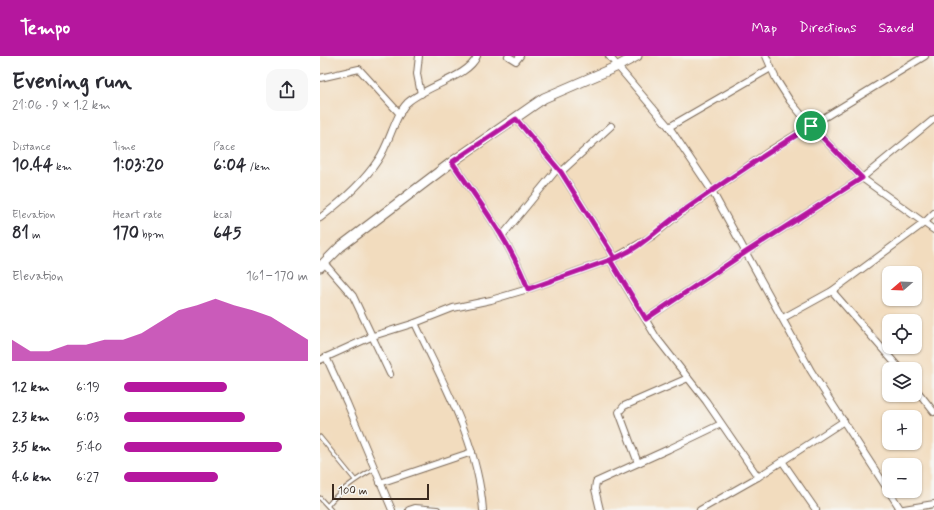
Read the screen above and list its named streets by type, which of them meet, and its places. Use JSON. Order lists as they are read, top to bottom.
{
  "scale_bar": "100 m",
  "north": "left",
  "page": {
    "header": "Tempo",
    "nav": ["Map", "Directions", "Saved"],
    "heading": ["Evening run", "21:06 · 9 × 1.2 km"],
    "stats": [
      ["Distance", "10.44 km"],
      ["Time", "1:03:20"],
      ["Pace", "6:04 /km"],
      ["Elevation", "81 m"],
      ["Heart rate", "170 bpm"],
      ["kcal", "645"]
    ],
    "chart": ["Elevation", "161–170 m"],
    "map_buttons": ["+", "−"],
    "list": [
      {
        "name": "1.2 km",
        "note": "6:19"
      },
      {
        "name": "2.3 km",
        "note": "6:03"
      },
      {
        "name": "3.5 km",
        "note": "5:40"
      },
      {
        "name": "4.6 km",
        "note": "6:27"
      }
    ],
    "scale": "100 m"
  }
}
